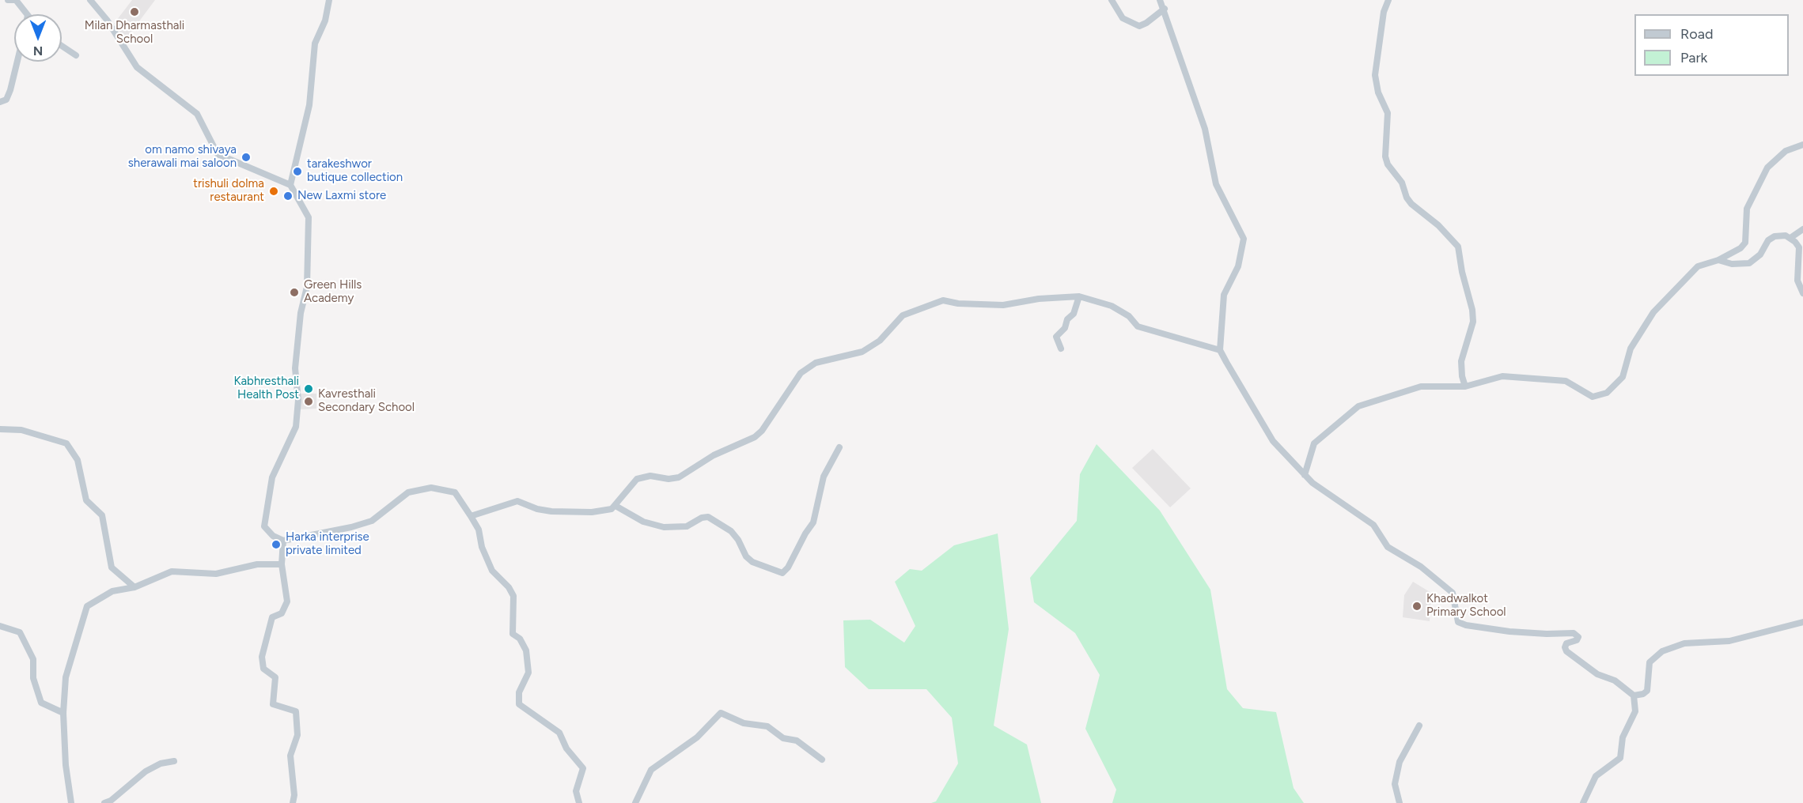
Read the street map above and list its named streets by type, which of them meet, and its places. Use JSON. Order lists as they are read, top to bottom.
{
  "places": [
    "Milan Dharmasthali School",
    "om namo shivaya sherawali mai saloon",
    "tarakeshwor butique collection",
    "trishuli dolma restaurant",
    "New Laxmi store",
    "Green Hills Academy",
    "Kabhresthali Health Post",
    "Kavresthali Secondary School",
    "Harka interprise private limited",
    "Khadwalkot Primary School"
  ],
  "legend": ["Road", "Park"],
  "north": "bottom"
}
